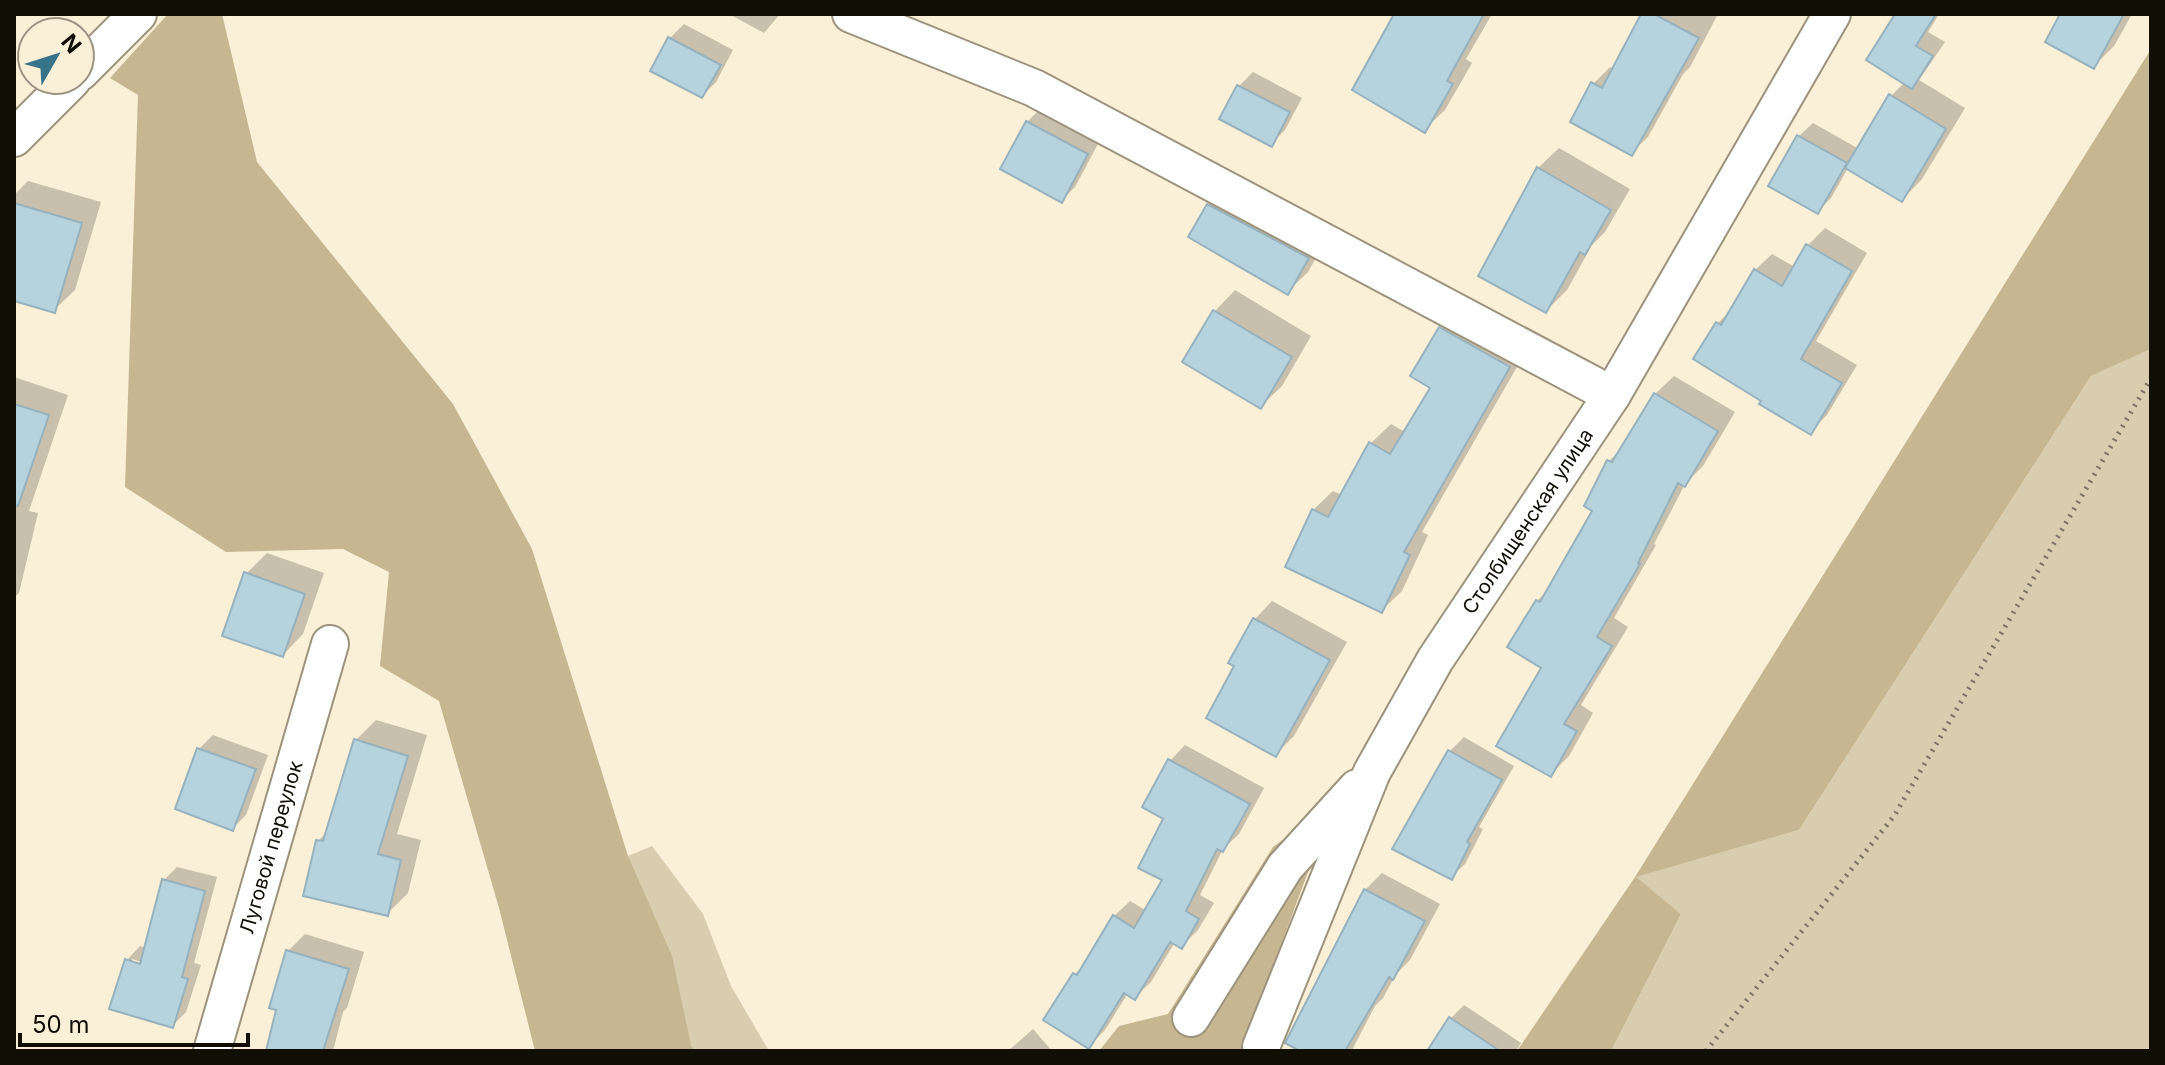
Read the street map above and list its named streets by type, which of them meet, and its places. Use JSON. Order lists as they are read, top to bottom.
{
  "streets": {
    "street": ["Столбищенская улица", "Луговой переулок"]
  },
  "scale_bar": "50 m",
  "north": "top right"
}
